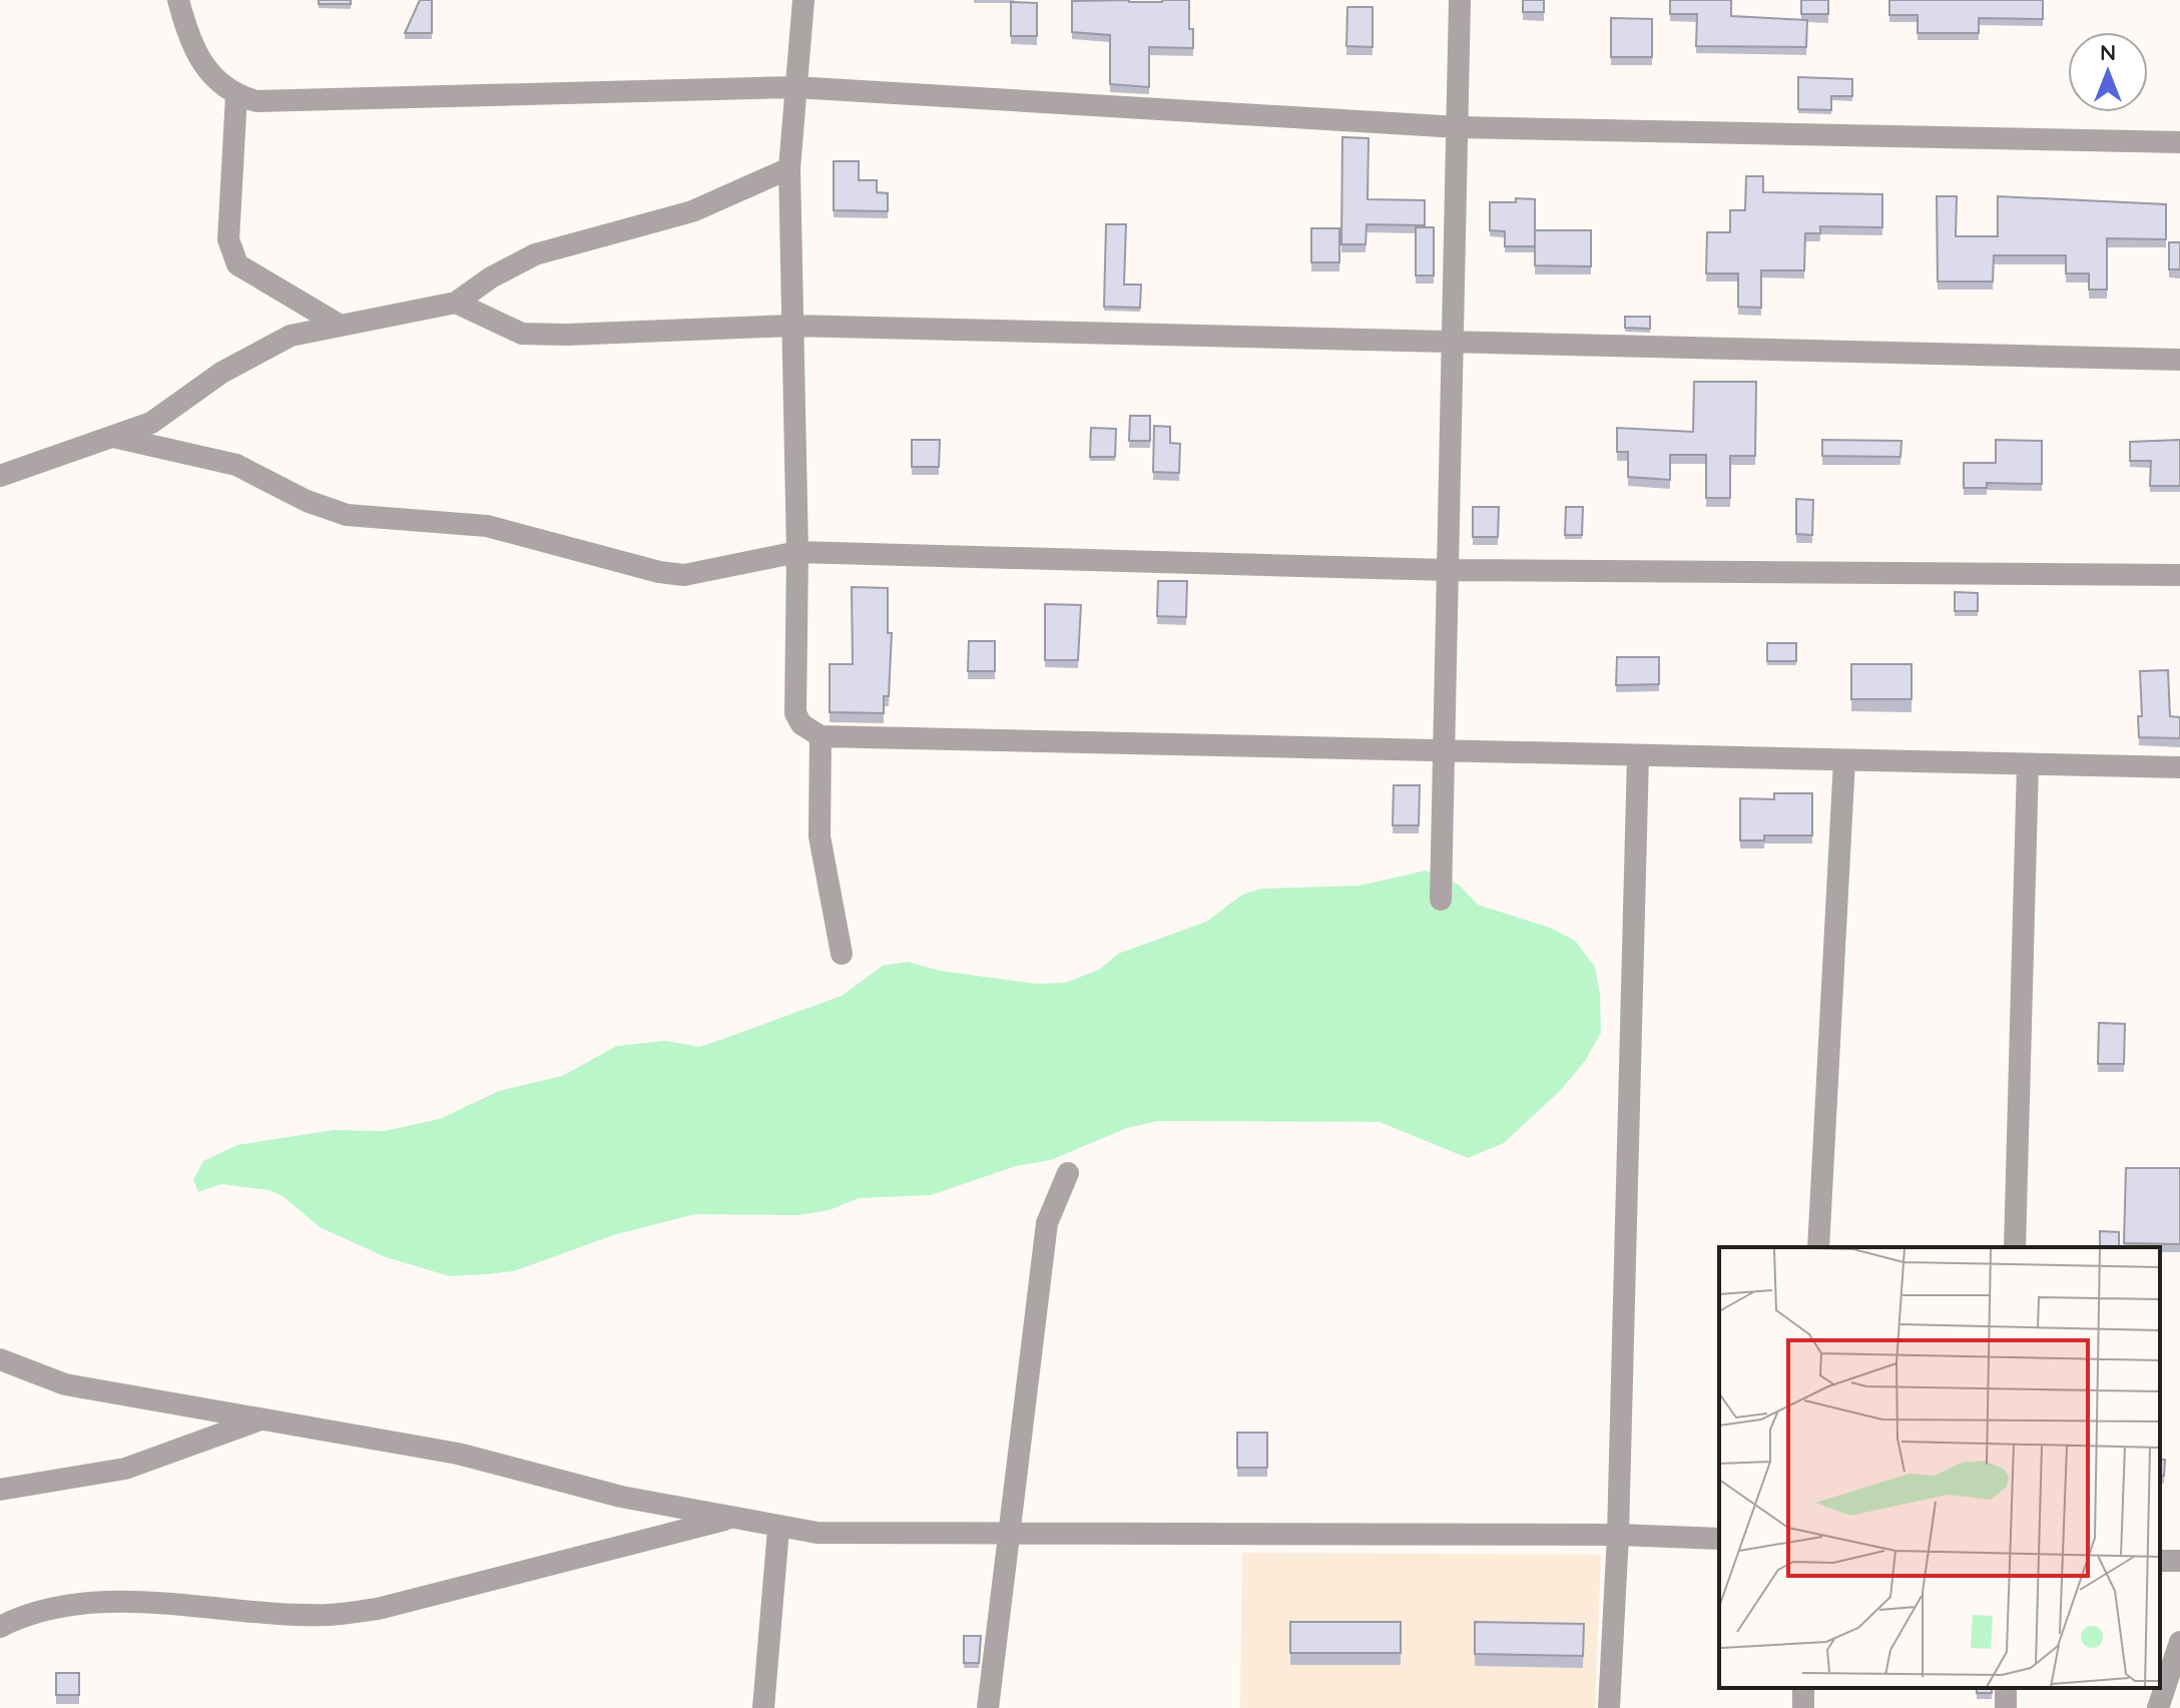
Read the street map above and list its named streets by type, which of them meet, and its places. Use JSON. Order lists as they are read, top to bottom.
{
  "north": "top"
}
